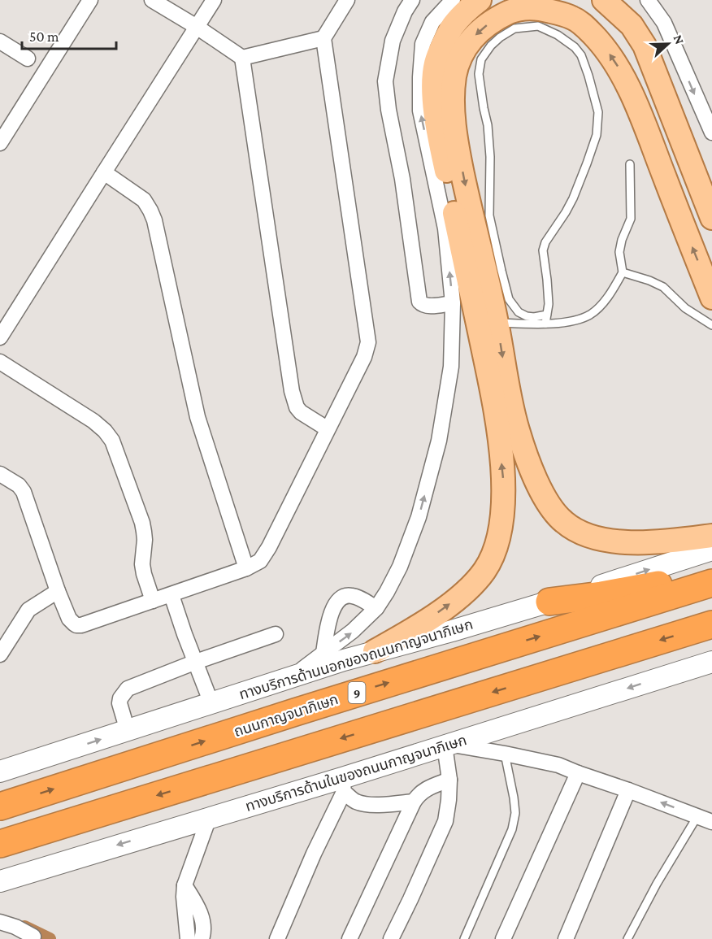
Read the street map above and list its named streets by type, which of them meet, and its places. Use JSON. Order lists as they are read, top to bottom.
{
  "streets": {
    "highway": ["9", "ถนนกาญจนาภิเษก"],
    "main road": ["ทางบริการด้านนอกของถนนกาญจนาภิเษก", "ทางบริการด้านในของถนนกาญจนาภิเษก"]
  },
  "one_way": ["ทางบริการด้านนอกของถนนกาญจนาภิเษก", "ทางบริการด้านในของถนนกาญจนาภิเษก"],
  "scale_bar": "50 m",
  "north": "right"
}
